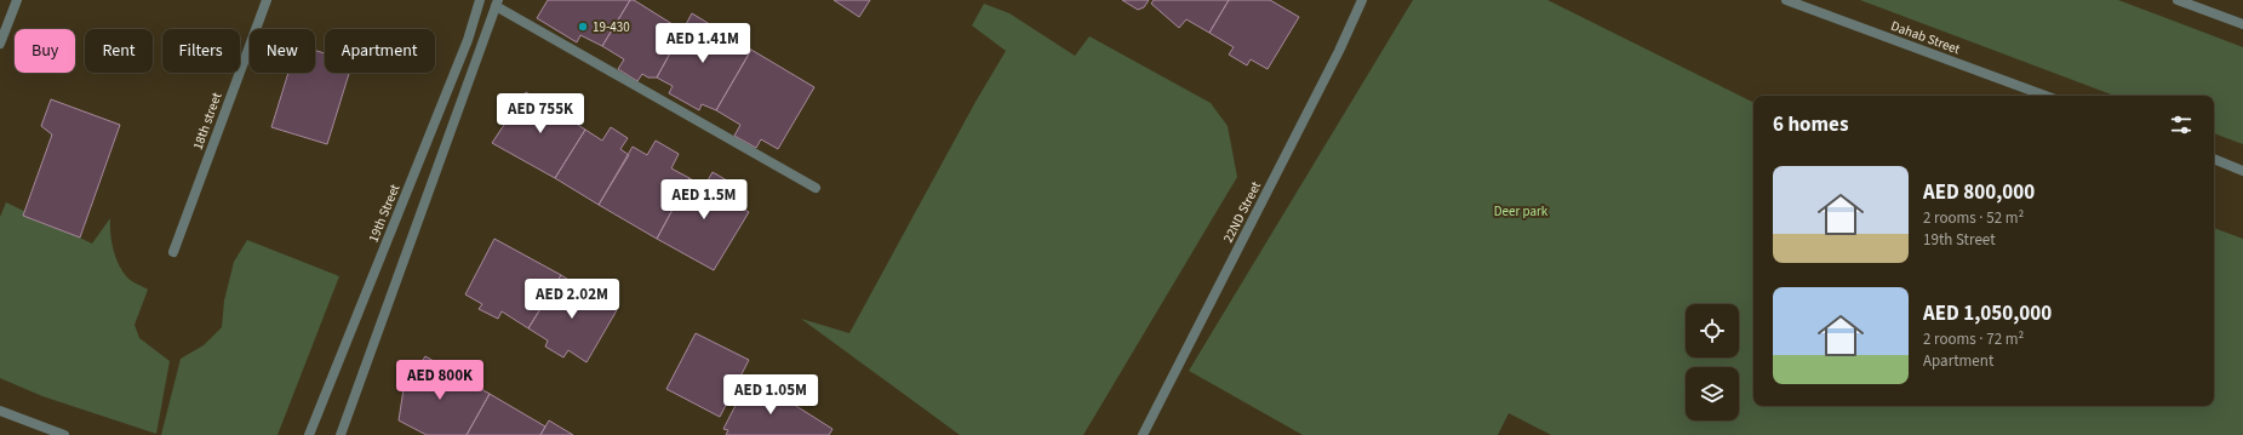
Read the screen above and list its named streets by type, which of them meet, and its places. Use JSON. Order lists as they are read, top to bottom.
{
  "streets": {
    "street": [
      "Dahab Street",
      "18th street",
      "22ND Street",
      "19th Street"
    ]
  },
  "parks": ["Deer park"],
  "places": ["19-430"],
  "page": {
    "price": [
      "AED 1.41M",
      "AED 755K",
      "AED 1.5M",
      "AED 2.02M",
      "AED 800K",
      "AED 1.05M"
    ],
    "chip": [
      "Buy",
      "Rent",
      "Filters",
      "New",
      "Apartment"
    ],
    "heading": "6 homes",
    "list": [
      {
        "name": "AED 800,000",
        "note": "2 rooms · 52 m² · 19th Street"
      },
      {
        "name": "AED 1,050,000",
        "note": "2 rooms · 72 m² · Apartment"
      }
    ]
  }
}
